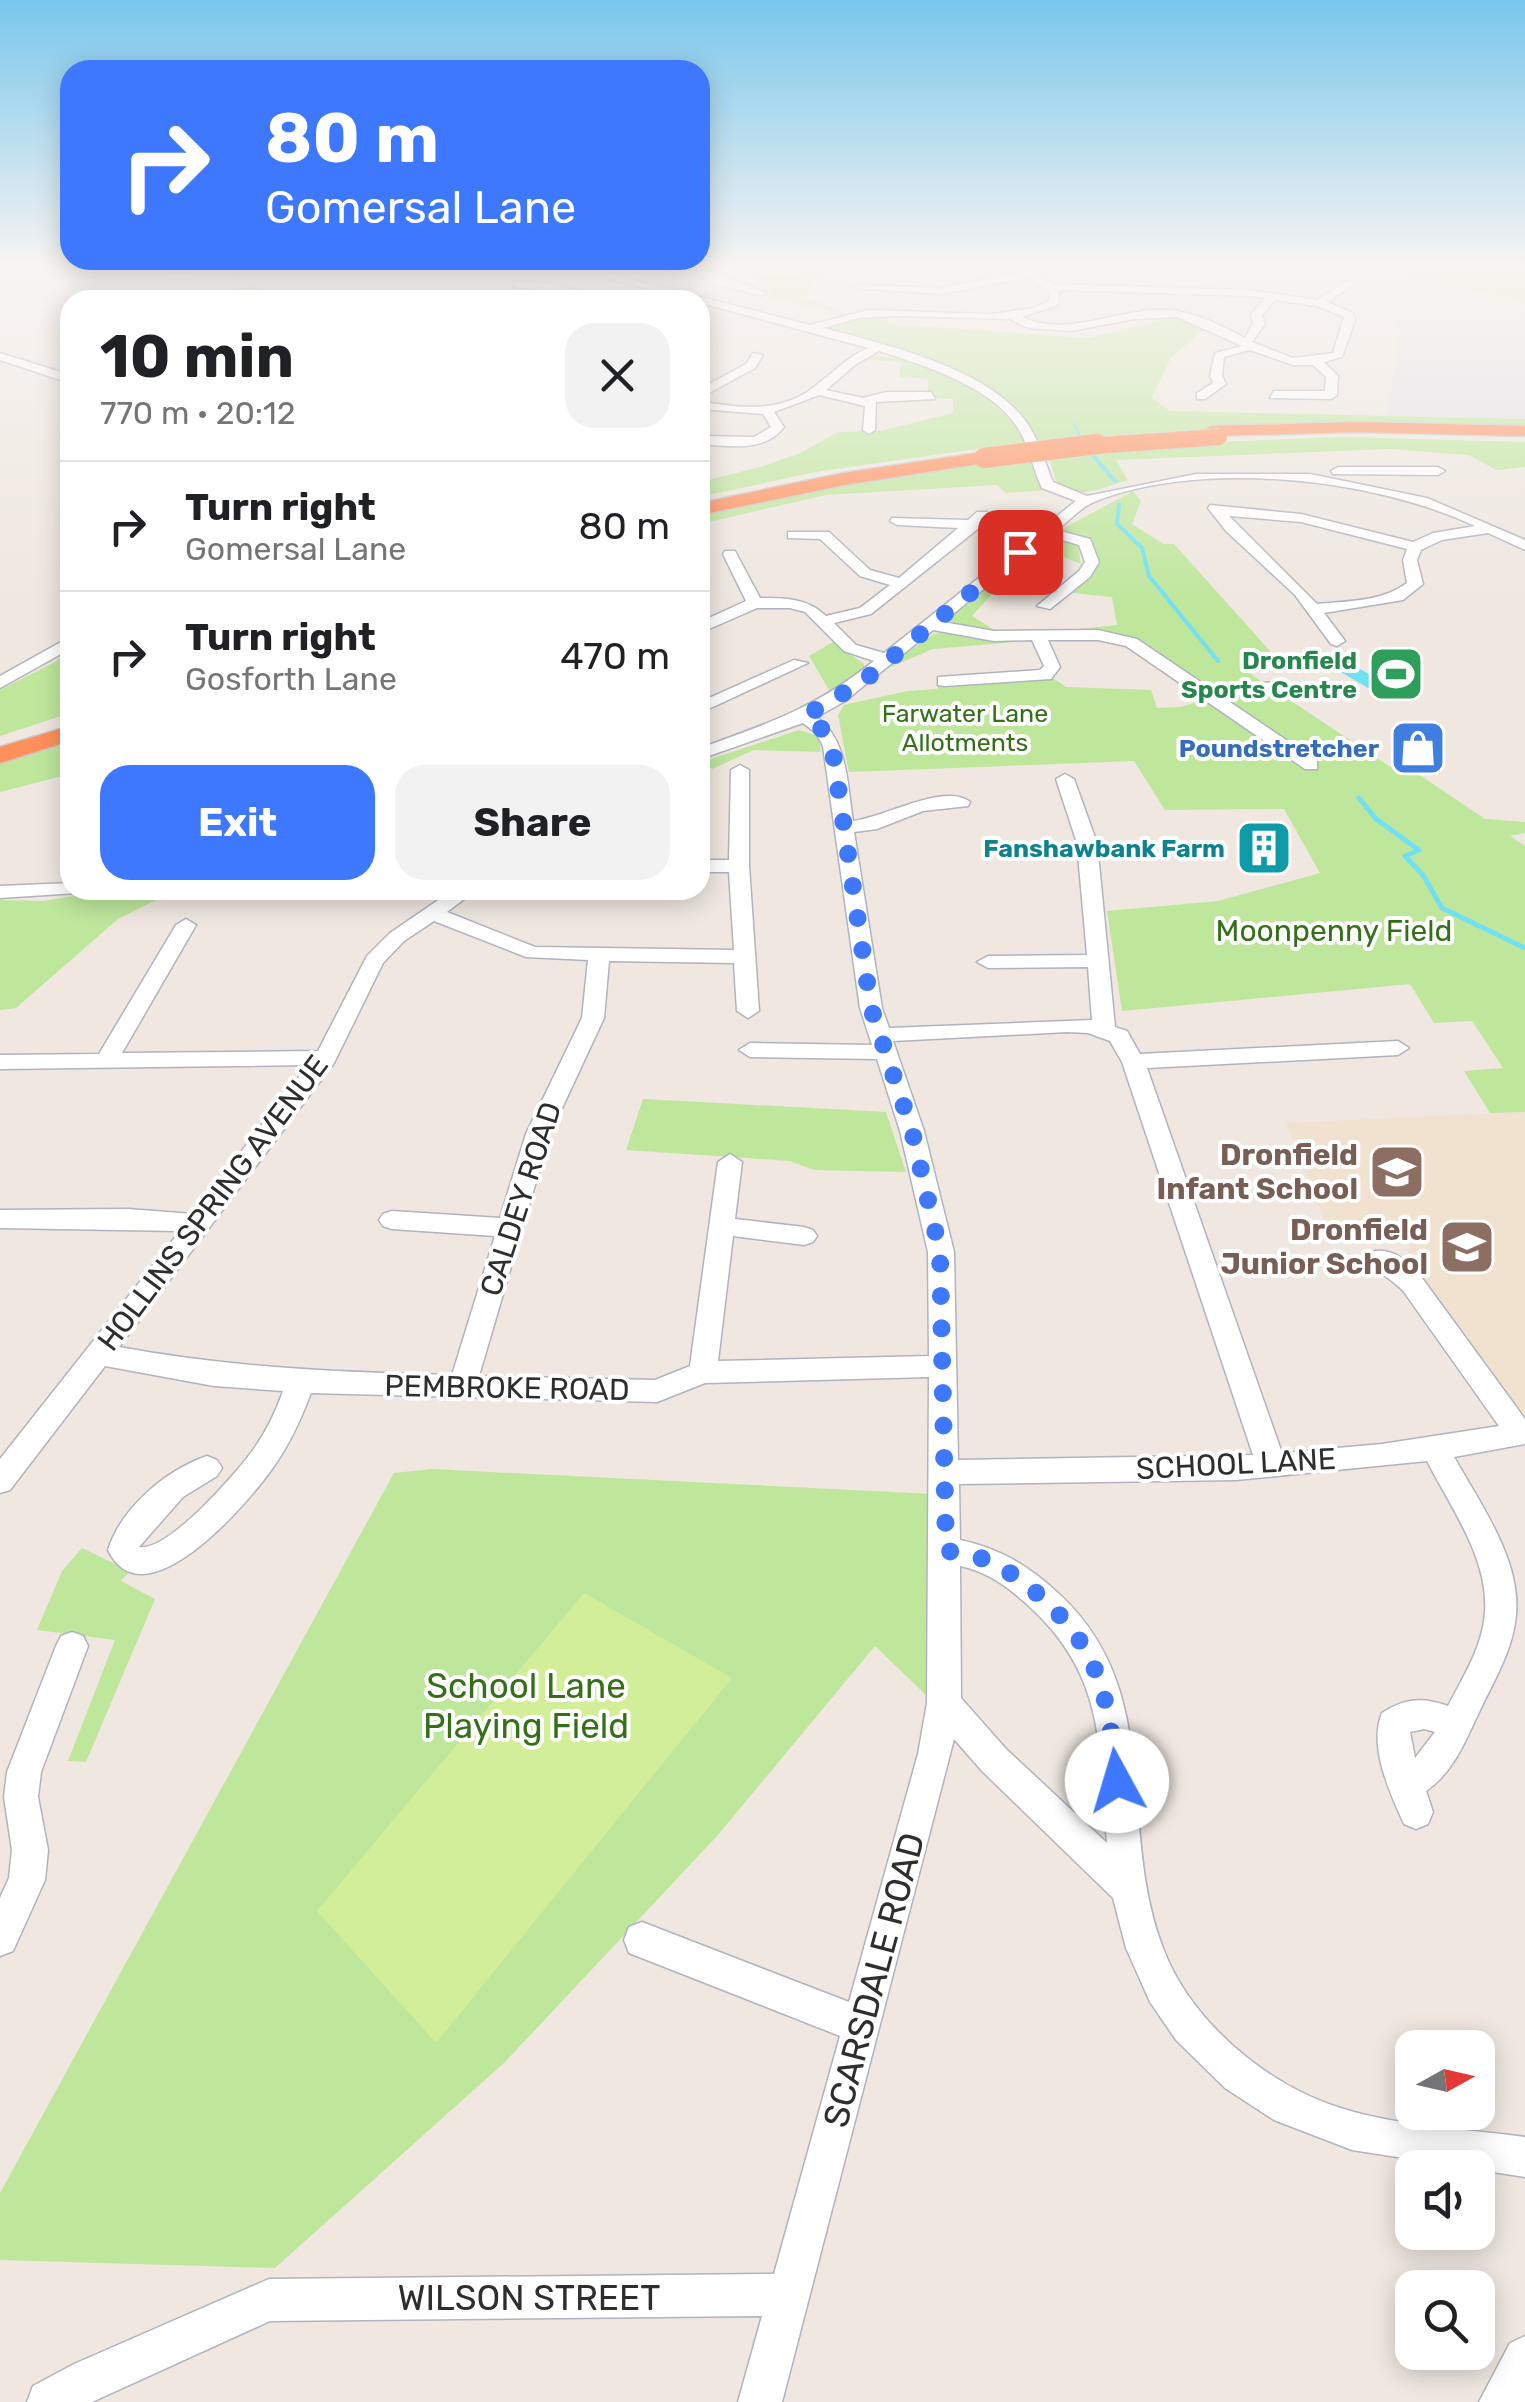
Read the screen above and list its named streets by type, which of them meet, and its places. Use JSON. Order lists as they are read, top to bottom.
{
  "streets": {
    "street": [
      "CALDEY ROAD",
      "HOLLINS SPRING AVENUE",
      "PEMBROKE ROAD",
      "SCHOOL LANE",
      "SCARSDALE ROAD",
      "WILSON STREET"
    ]
  },
  "crossings": [
    ["CALDEY ROAD", "PEMBROKE ROAD"],
    ["HOLLINS SPRING AVENUE", "PEMBROKE ROAD"],
    ["PEMBROKE ROAD", "SCARSDALE ROAD"],
    ["SCHOOL LANE", "SCARSDALE ROAD"],
    ["SCARSDALE ROAD", "WILSON STREET"]
  ],
  "parks": ["Farwater Lane Allotments", "Moonpenny Field", "School Lane Playing Field"],
  "places": {
    "sports": ["Dronfield Sports Centre"],
    "shop": ["Poundstretcher"],
    "building": ["Fanshawbank Farm"],
    "school or university": ["Dronfield Infant School", "Dronfield Junior School"]
  },
  "north": "right",
  "page": {
    "turn": ["80 m", "Gomersal Lane"],
    "heading": ["10 min", "770 m · 20:12"],
    "list": [
      {
        "name": "Turn right",
        "note": "Gomersal Lane",
        "value": "80 m"
      },
      {
        "name": "Turn right",
        "note": "Gosforth Lane",
        "value": "470 m"
      }
    ],
    "buttons": ["Exit", "Share"]
  }
}
